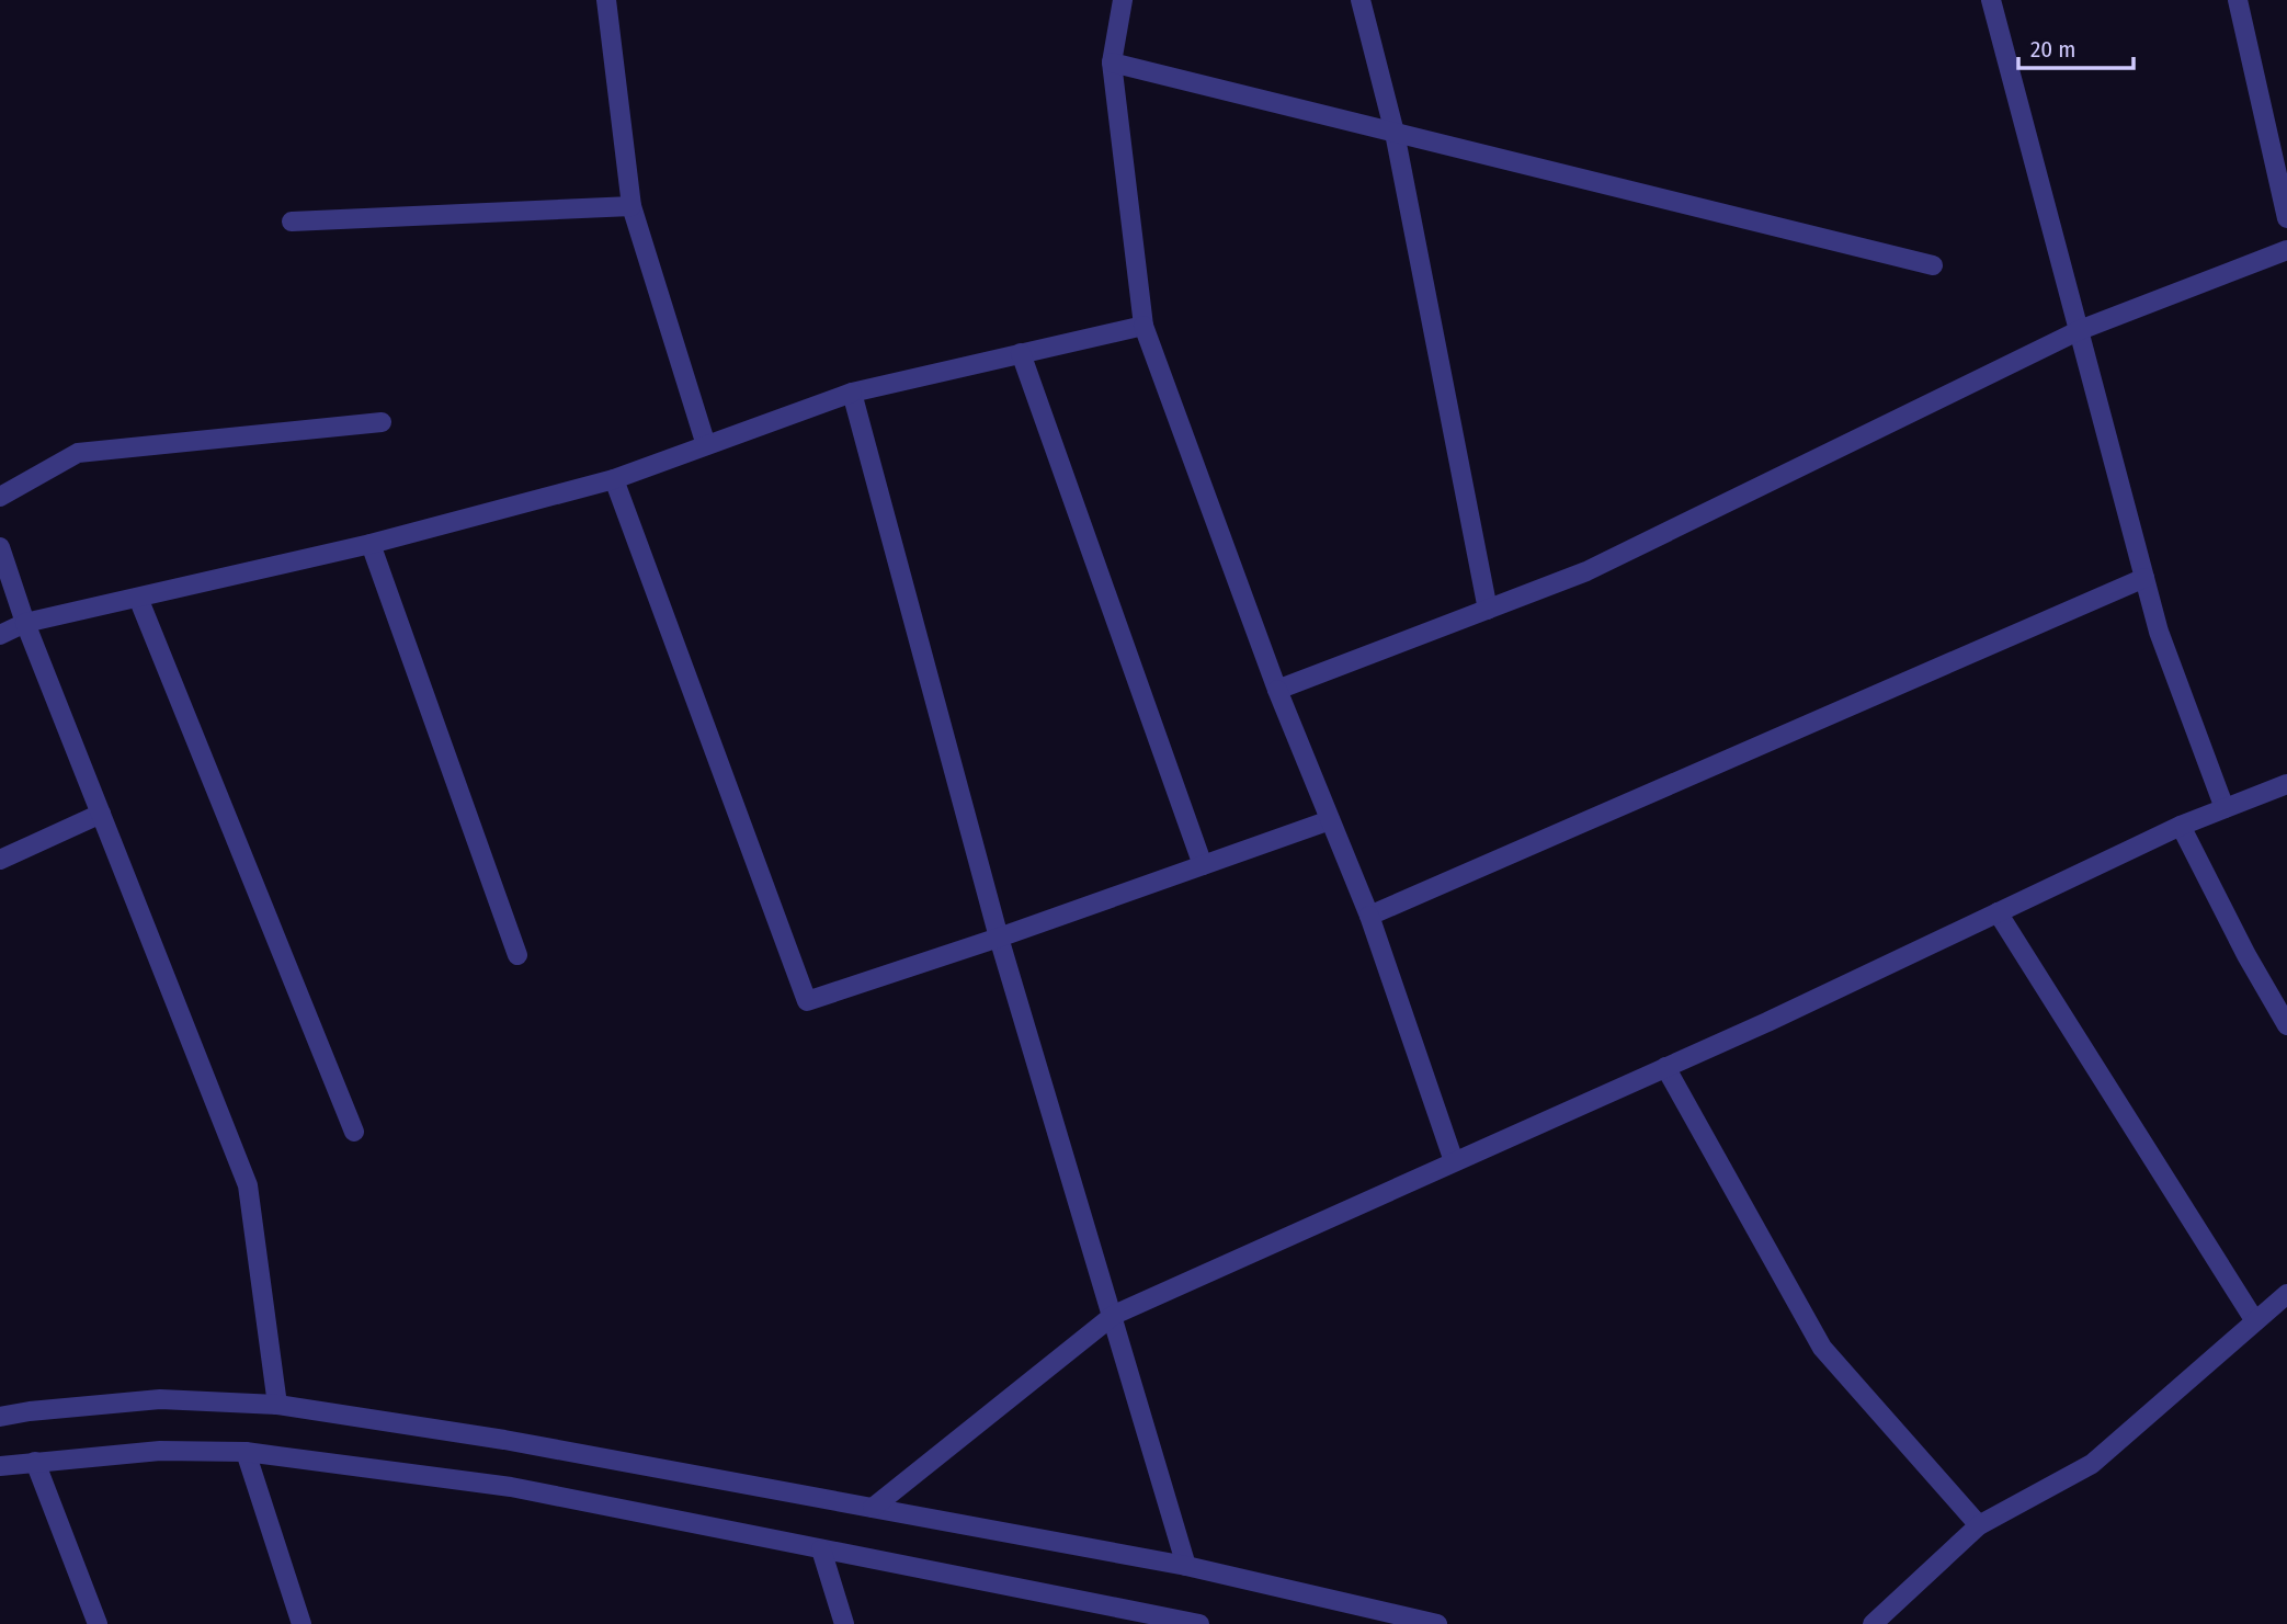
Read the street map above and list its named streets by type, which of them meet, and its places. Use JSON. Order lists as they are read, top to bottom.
{
  "scale_bar": "20 m"
}
